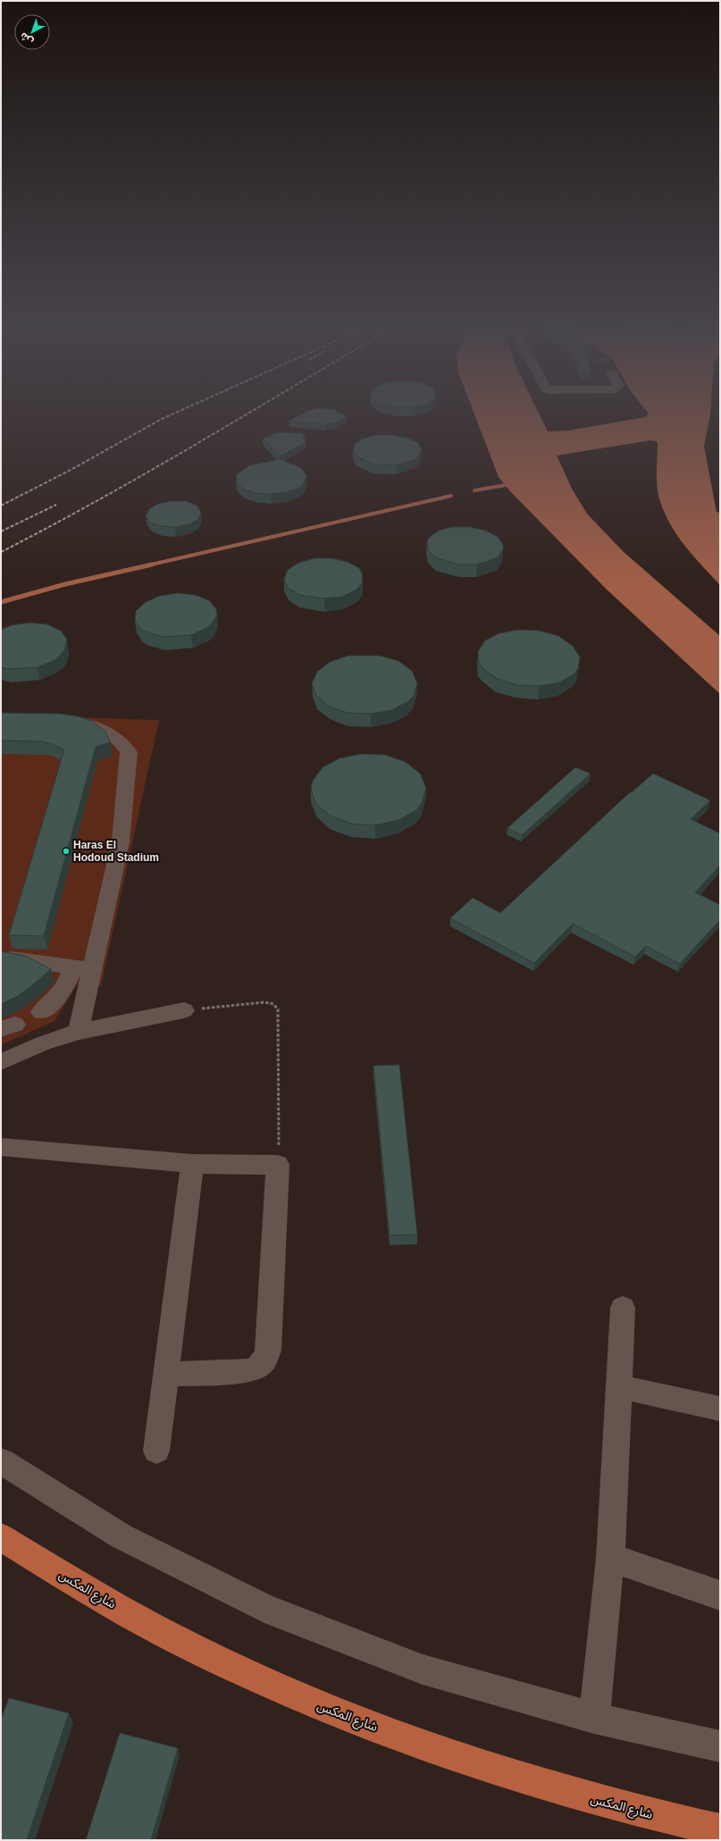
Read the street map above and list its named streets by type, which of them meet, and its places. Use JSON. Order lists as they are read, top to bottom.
{
  "streets": {
    "main road": ["شارع المكس"]
  },
  "places": ["Haras El Hodoud Stadium"],
  "north": "bottom left"
}
